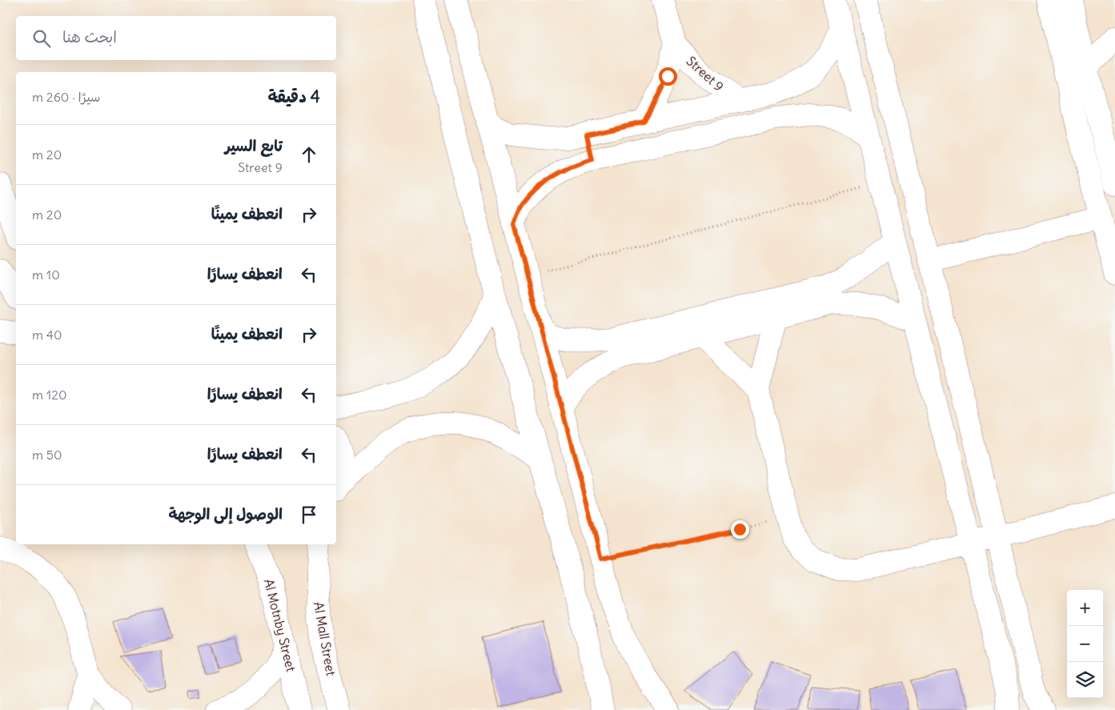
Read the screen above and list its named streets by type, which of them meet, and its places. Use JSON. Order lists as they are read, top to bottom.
{
  "streets": {
    "street": ["Street 9", "Al Motnby Street", "Al Mall Street"]
  },
  "page": {
    "search": "ابحث هنا",
    "heading": ["4 دقيقة", "سيرًا · 260 m"],
    "list": [
      ["تابع السير", "Street 9", "20 m"],
      ["انعطف يمينًا", "20 m"],
      ["انعطف يسارًا", "10 m"],
      ["انعطف يمينًا", "40 m"],
      ["انعطف يسارًا", "120 m"],
      ["انعطف يسارًا", "50 m"],
      "الوصول إلى الوجهة"
    ],
    "map_buttons": ["+", "−"]
  }
}
